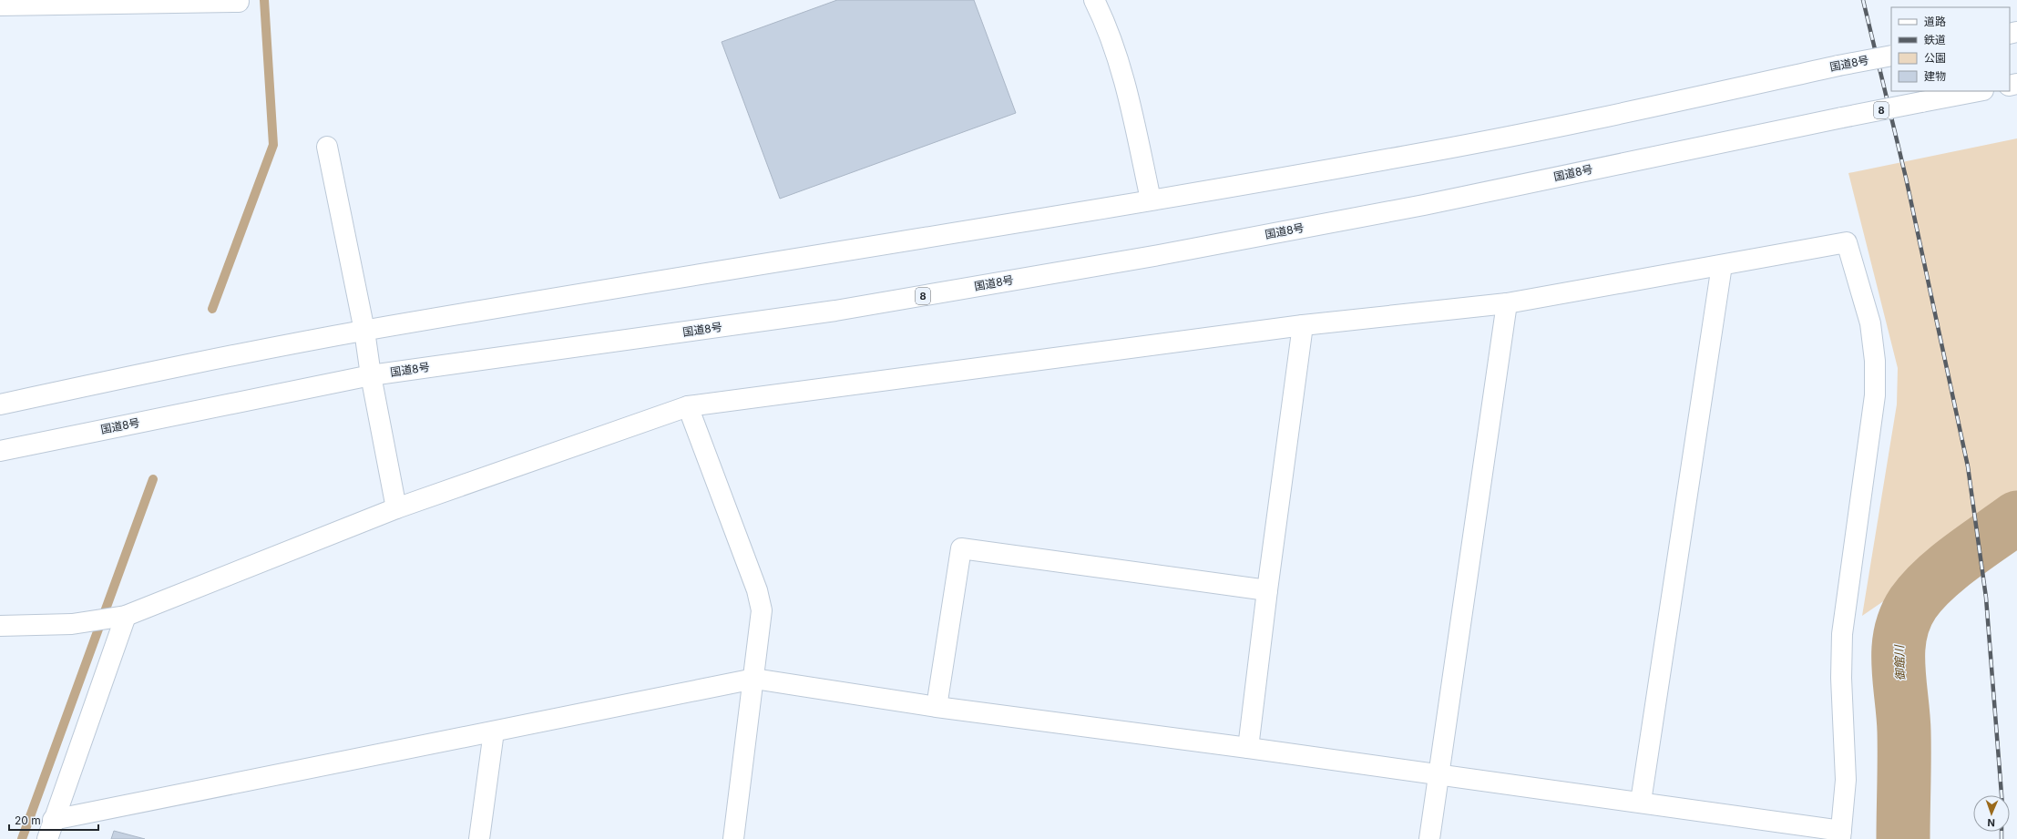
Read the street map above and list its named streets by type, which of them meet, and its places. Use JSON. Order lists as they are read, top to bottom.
{
  "streets": {
    "main road": ["国道8号", "8"]
  },
  "water": ["御館川"],
  "legend": [
    "道路",
    "鉄道",
    "公園",
    "建物"
  ],
  "scale_bar": "20 m",
  "north": "bottom"
}
